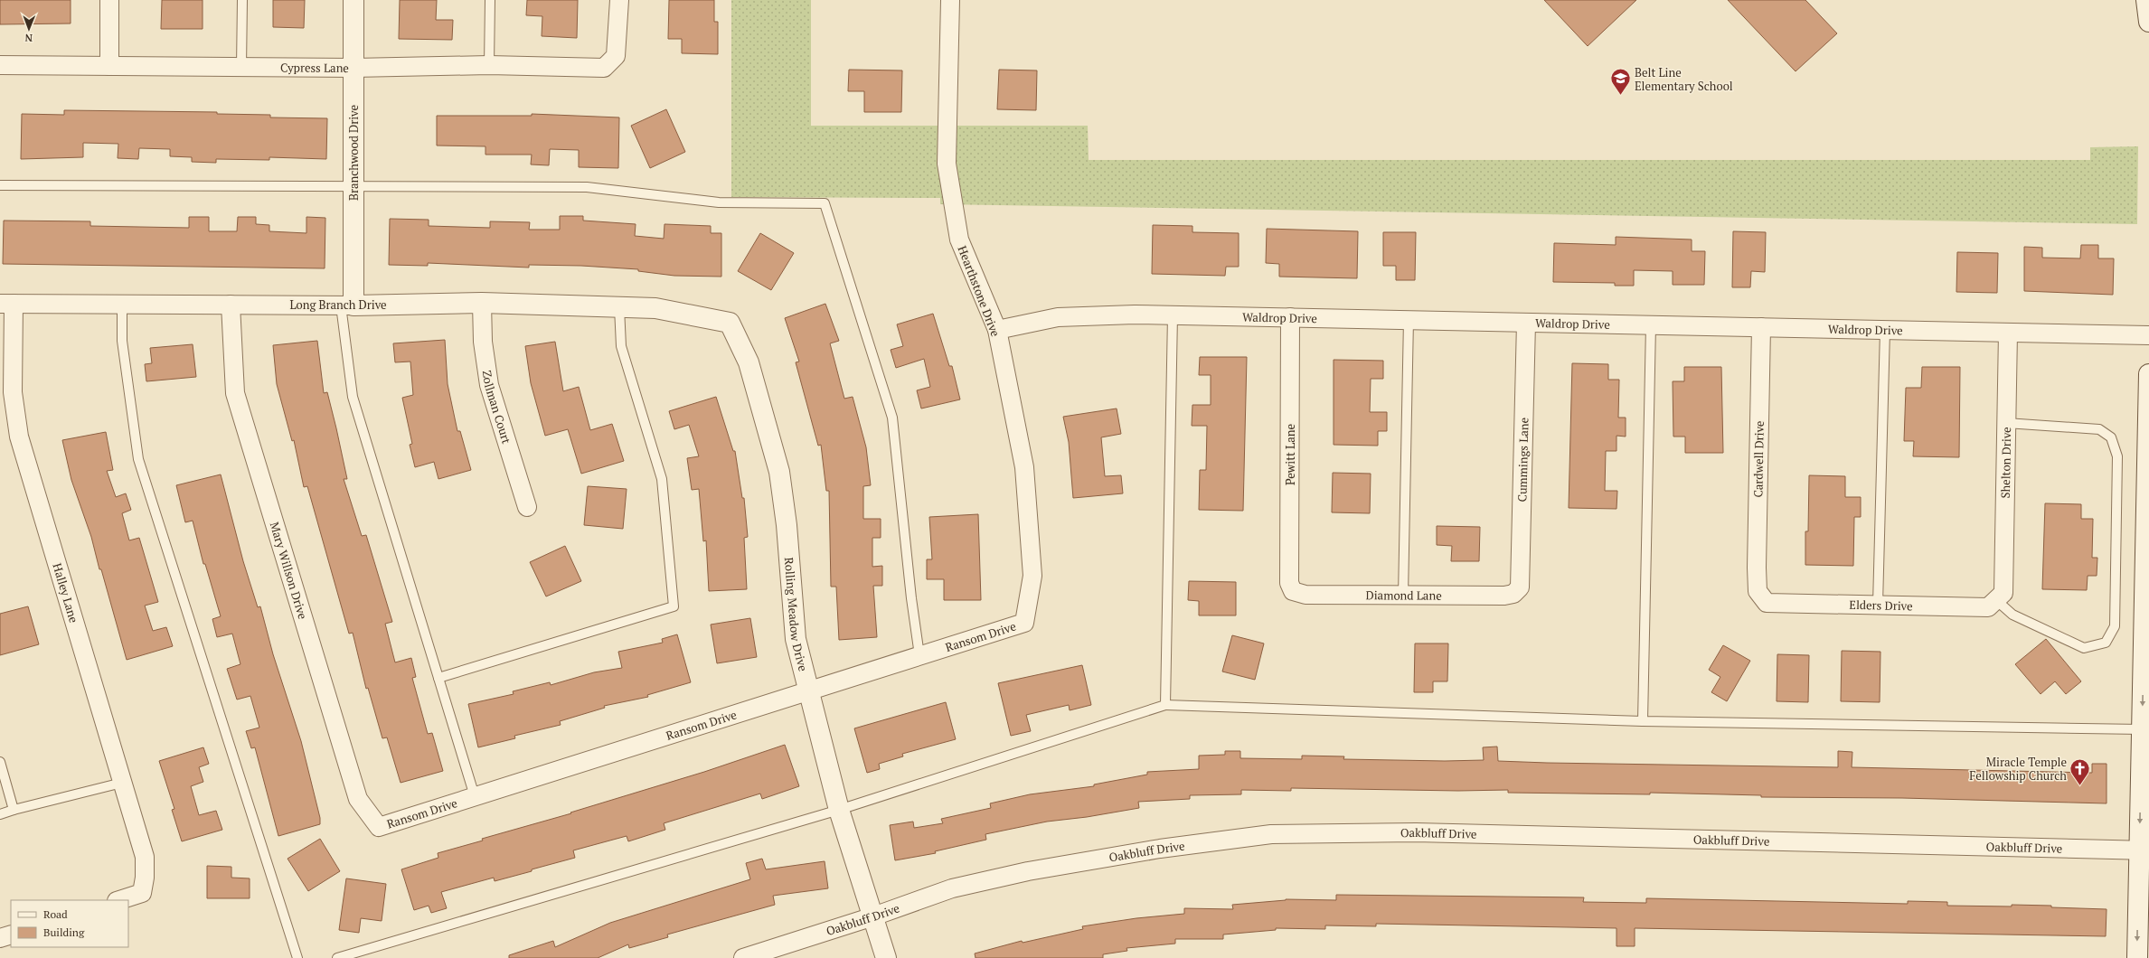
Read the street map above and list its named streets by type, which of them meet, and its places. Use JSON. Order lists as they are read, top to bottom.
{
  "streets": {
    "street": [
      "Cypress Lane",
      "Branchwood Drive",
      "Hearthstone Drive",
      "Long Branch Drive",
      "Waldrop Drive",
      "Zollman Court",
      "Pewitt Lane",
      "Cummings Lane",
      "Cardwell Drive",
      "Shelton Drive",
      "Mary Willson Drive",
      "Halley Lane",
      "Diamond Lane",
      "Elders Drive",
      "Rolling Meadow Drive",
      "Ransom Drive",
      "Oakbluff Drive"
    ]
  },
  "crossings": [
    ["Cypress Lane", "Branchwood Drive"],
    ["Branchwood Drive", "Long Branch Drive"],
    ["Hearthstone Drive", "Waldrop Drive"],
    ["Hearthstone Drive", "Ransom Drive"],
    ["Long Branch Drive", "Zollman Court"],
    ["Long Branch Drive", "Mary Willson Drive"],
    ["Long Branch Drive", "Halley Lane"],
    ["Long Branch Drive", "Rolling Meadow Drive"],
    ["Waldrop Drive", "Pewitt Lane"],
    ["Waldrop Drive", "Cummings Lane"],
    ["Waldrop Drive", "Cardwell Drive"],
    ["Waldrop Drive", "Shelton Drive"],
    ["Pewitt Lane", "Diamond Lane"],
    ["Cummings Lane", "Diamond Lane"],
    ["Cardwell Drive", "Elders Drive"],
    ["Shelton Drive", "Elders Drive"],
    ["Mary Willson Drive", "Ransom Drive"],
    ["Rolling Meadow Drive", "Ransom Drive"],
    ["Rolling Meadow Drive", "Oakbluff Drive"]
  ],
  "places": {
    "school or university": ["Belt Line Elementary School"],
    "church": ["Miracle Temple Fellowship Church"]
  },
  "legend": ["Road", "Building"],
  "north": "bottom"
}
